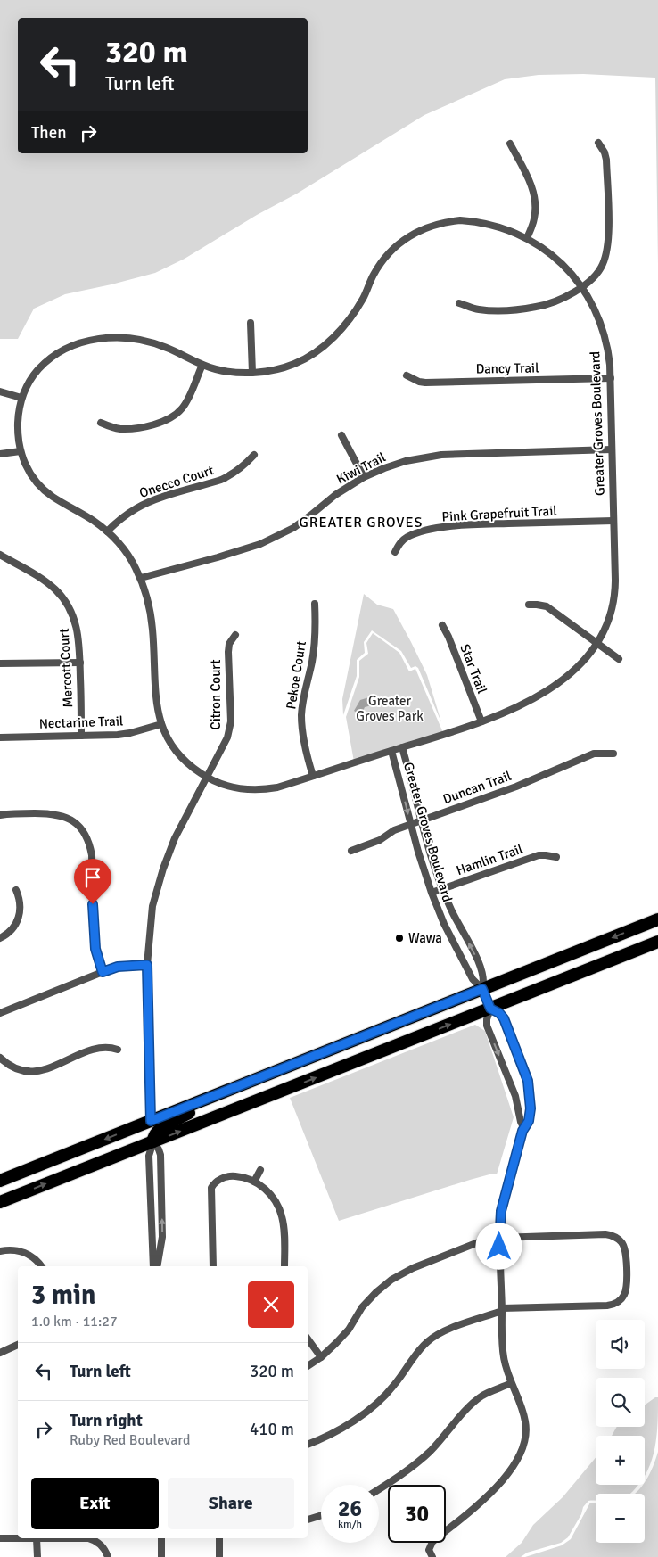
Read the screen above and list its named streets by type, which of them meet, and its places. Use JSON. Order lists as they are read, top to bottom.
{
  "streets": {
    "street": [
      "Dancy Trail",
      "Greater Groves Boulevard",
      "Kiwi Trail",
      "Onecco Court",
      "Pink Grapefruit Trail",
      "Mercott Court",
      "Star Trail",
      "Pekoe Court",
      "Citron Court",
      "Nectarine Trail",
      "Duncan Trail",
      "Hamlin Trail"
    ]
  },
  "crossings": [
    ["Dancy Trail", "Greater Groves Boulevard"],
    ["Greater Groves Boulevard", "Kiwi Trail"],
    ["Greater Groves Boulevard", "Onecco Court"],
    ["Greater Groves Boulevard", "Pink Grapefruit Trail"],
    ["Greater Groves Boulevard", "Star Trail"],
    ["Greater Groves Boulevard", "Pekoe Court"],
    ["Greater Groves Boulevard", "Citron Court"],
    ["Greater Groves Boulevard", "Nectarine Trail"],
    ["Greater Groves Boulevard", "Duncan Trail"],
    ["Greater Groves Boulevard", "Hamlin Trail"],
    ["Mercott Court", "Nectarine Trail"]
  ],
  "districts": ["GREATER GROVES"],
  "parks": ["Greater Groves Park"],
  "places": ["Wawa"],
  "page": {
    "turn": ["320 m", "Turn left"],
    "then": "Then",
    "heading": ["3 min", "1.0 km · 11:27"],
    "map_buttons": ["+", "−"],
    "list": [
      {
        "name": "Turn left",
        "value": "320 m"
      },
      {
        "name": "Turn right",
        "note": "Ruby Red Boulevard",
        "value": "410 m"
      }
    ],
    "buttons": ["Exit", "Share"],
    "speed": "26 km/h",
    "limit": "30"
  }
}
